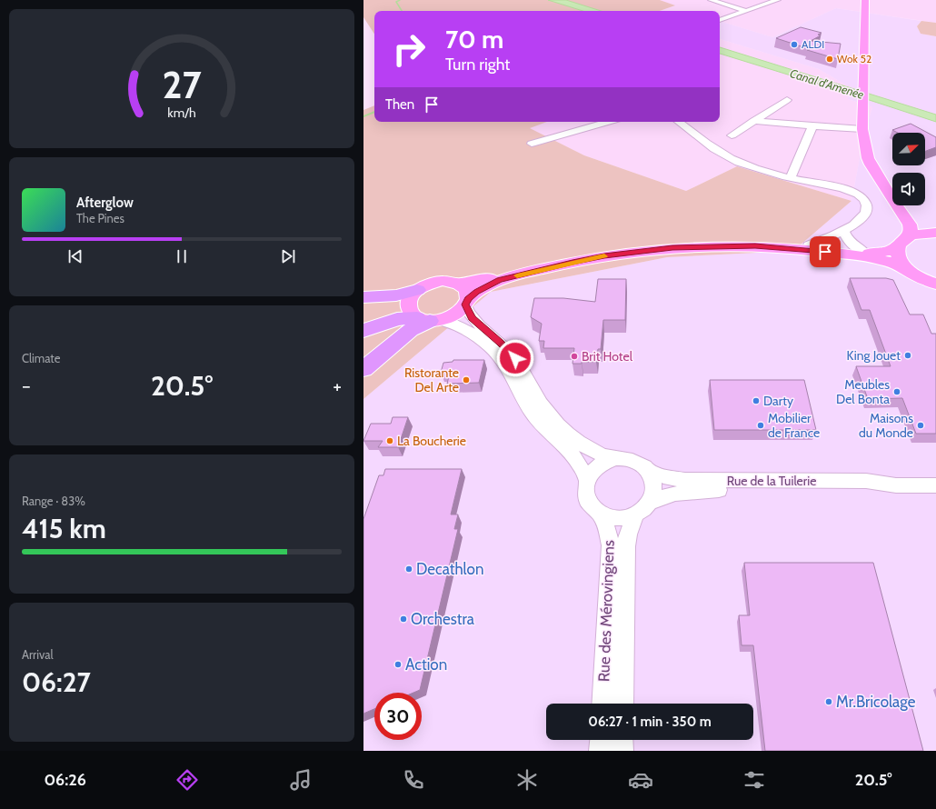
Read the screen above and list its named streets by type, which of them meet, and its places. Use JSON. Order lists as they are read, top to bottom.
{
  "streets": {
    "street": ["Rue de la Tuilerie", "Rue des Mérovingiens"]
  },
  "crossings": [
    ["Rue de la Tuilerie", "Rue des Mérovingiens"]
  ],
  "water": ["Canal d'Amenée"],
  "places": [
    "ALDI",
    "Wok 52",
    "King Jouet",
    "Brit Hotel",
    "Ristorante Del Arte",
    "Meubles Del Bonta",
    "Darty",
    "Mobilier de France",
    "Maisons du Monde",
    "La Boucherie",
    "Decathlon",
    "Orchestra",
    "Action",
    "Mr.Bricolage"
  ],
  "north": "top right",
  "page": {
    "turn": ["70 m", "Turn right"],
    "then": "Then",
    "song": ["Afterglow", "The Pines"],
    "tile": [
      "Climate",
      ["Range · 83%", "415 km"],
      ["Arrival", "06:27"]
    ],
    "heat": ["−", "20.5°", "+"],
    "limit": "30",
    "trip": "06:27 · 1 min · 350 m",
    "tabs": ["06:26", "20.5°"],
    "gauge": ["27", "km/h"]
  }
}
